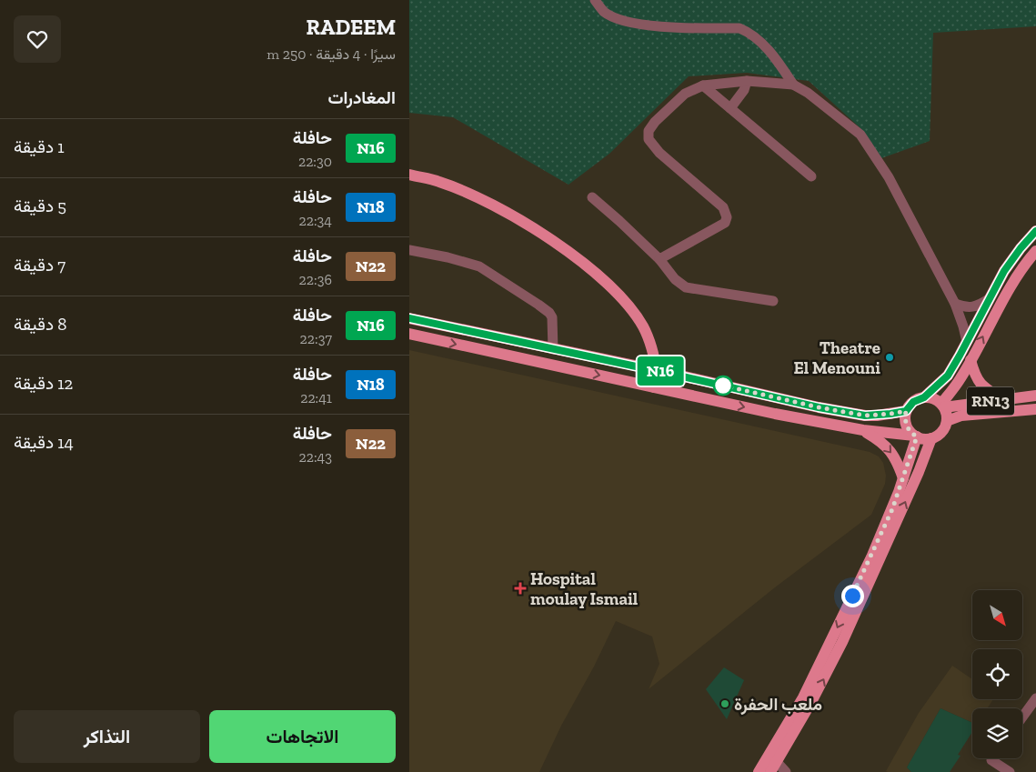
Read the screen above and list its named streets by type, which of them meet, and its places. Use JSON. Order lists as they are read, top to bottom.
{
  "streets": {
    "main road": ["RN13"]
  },
  "places": {
    "other": ["Theatre El Menouni", "ملعب الحفرة"],
    "health": ["Hospital moulay Ismail"]
  },
  "lines": ["bus line N16"],
  "north": "bottom right",
  "page": {
    "on_map": "N16",
    "heading": [
      ["RADEEM", "سيرًا · 4 دقيقة · 250 m"],
      "المغادرات"
    ],
    "list": [
      {
        "mark": "N16",
        "name": "حافلة",
        "note": "22:30",
        "value": "1 دقيقة"
      },
      {
        "mark": "N18",
        "name": "حافلة",
        "note": "22:34",
        "value": "5 دقيقة"
      },
      {
        "mark": "N22",
        "name": "حافلة",
        "note": "22:36",
        "value": "7 دقيقة"
      },
      {
        "mark": "N16",
        "name": "حافلة",
        "note": "22:37",
        "value": "8 دقيقة"
      },
      {
        "mark": "N18",
        "name": "حافلة",
        "note": "22:41",
        "value": "12 دقيقة"
      },
      {
        "mark": "N22",
        "name": "حافلة",
        "note": "22:43",
        "value": "14 دقيقة"
      }
    ],
    "buttons": ["الاتجاهات", "التذاكر"]
  }
}
